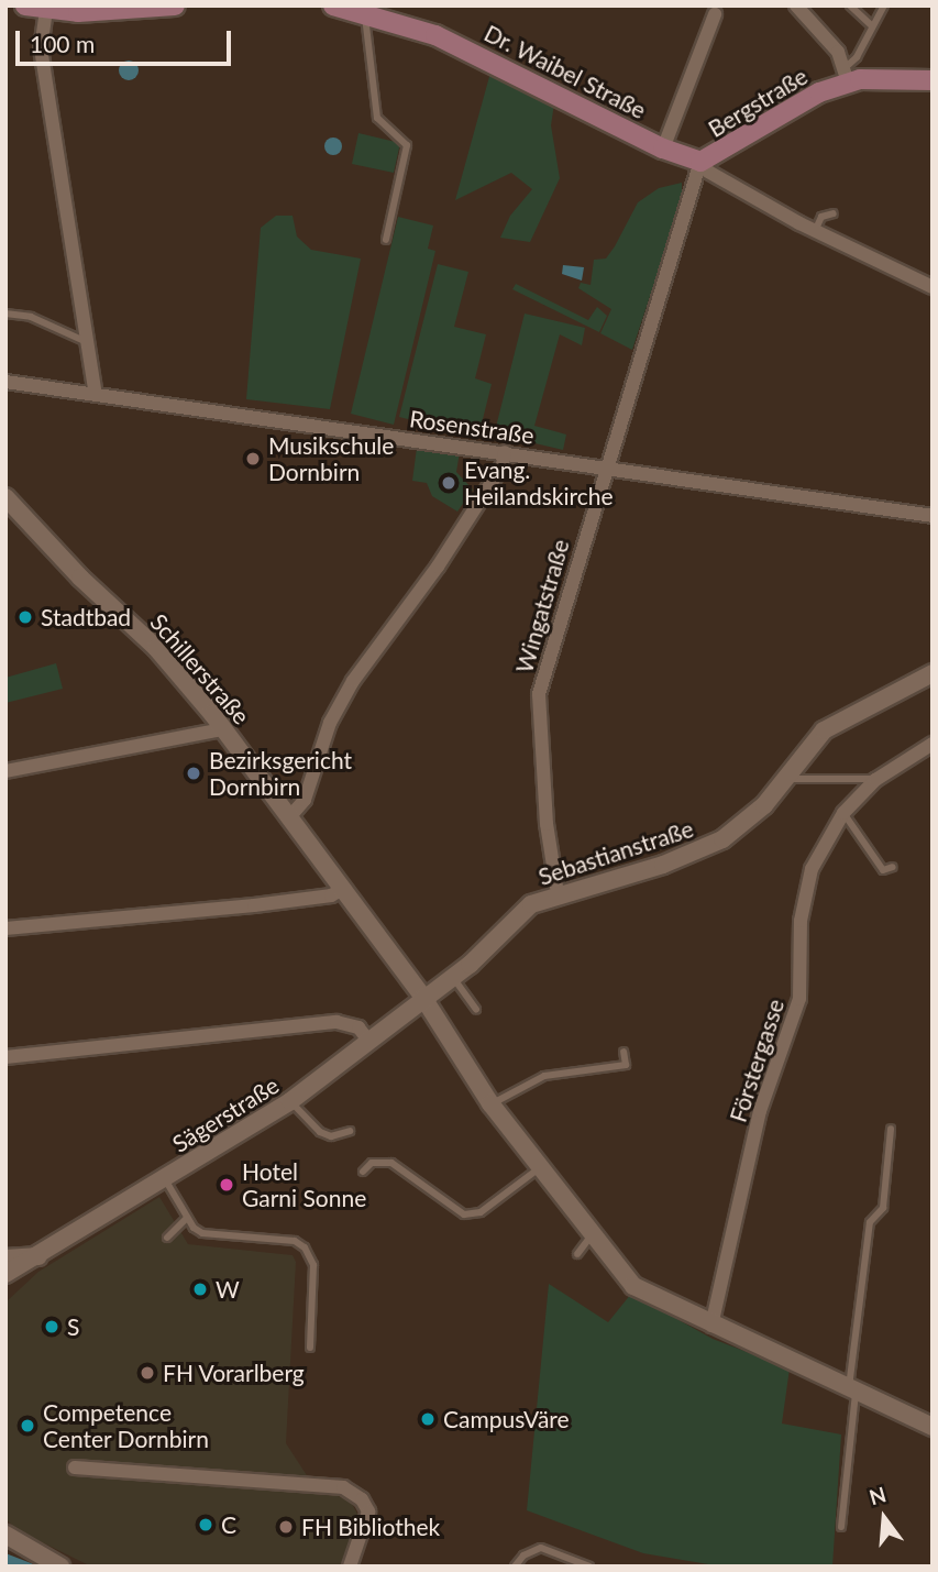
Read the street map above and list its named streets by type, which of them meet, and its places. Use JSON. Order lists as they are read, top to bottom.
{
  "streets": {
    "main road": ["Dr. Waibel Straße", "Bergstraße"],
    "street": [
      "Rosenstraße",
      "Wingatstraße",
      "Schillerstraße",
      "Sebastianstraße",
      "Förstergasse",
      "Sägerstraße"
    ]
  },
  "crossings": [
    ["Dr. Waibel Straße", "Bergstraße"],
    ["Dr. Waibel Straße", "Wingatstraße"],
    ["Bergstraße", "Wingatstraße"],
    ["Rosenstraße", "Wingatstraße"],
    ["Wingatstraße", "Sebastianstraße"],
    ["Schillerstraße", "Sebastianstraße"],
    ["Schillerstraße", "Förstergasse"],
    ["Schillerstraße", "Sägerstraße"],
    ["Sebastianstraße", "Sägerstraße"]
  ],
  "places": [
    "Musikschule Dornbirn",
    "Evang. Heilandskirche",
    "Stadtbad",
    "Bezirksgericht Dornbirn",
    "Hotel Garni Sonne",
    "W",
    "S",
    "FH Vorarlberg",
    "CampusVäre",
    "Competence Center Dornbirn",
    "C",
    "FH Bibliothek"
  ],
  "scale_bar": "100 m",
  "north": "top"
}
